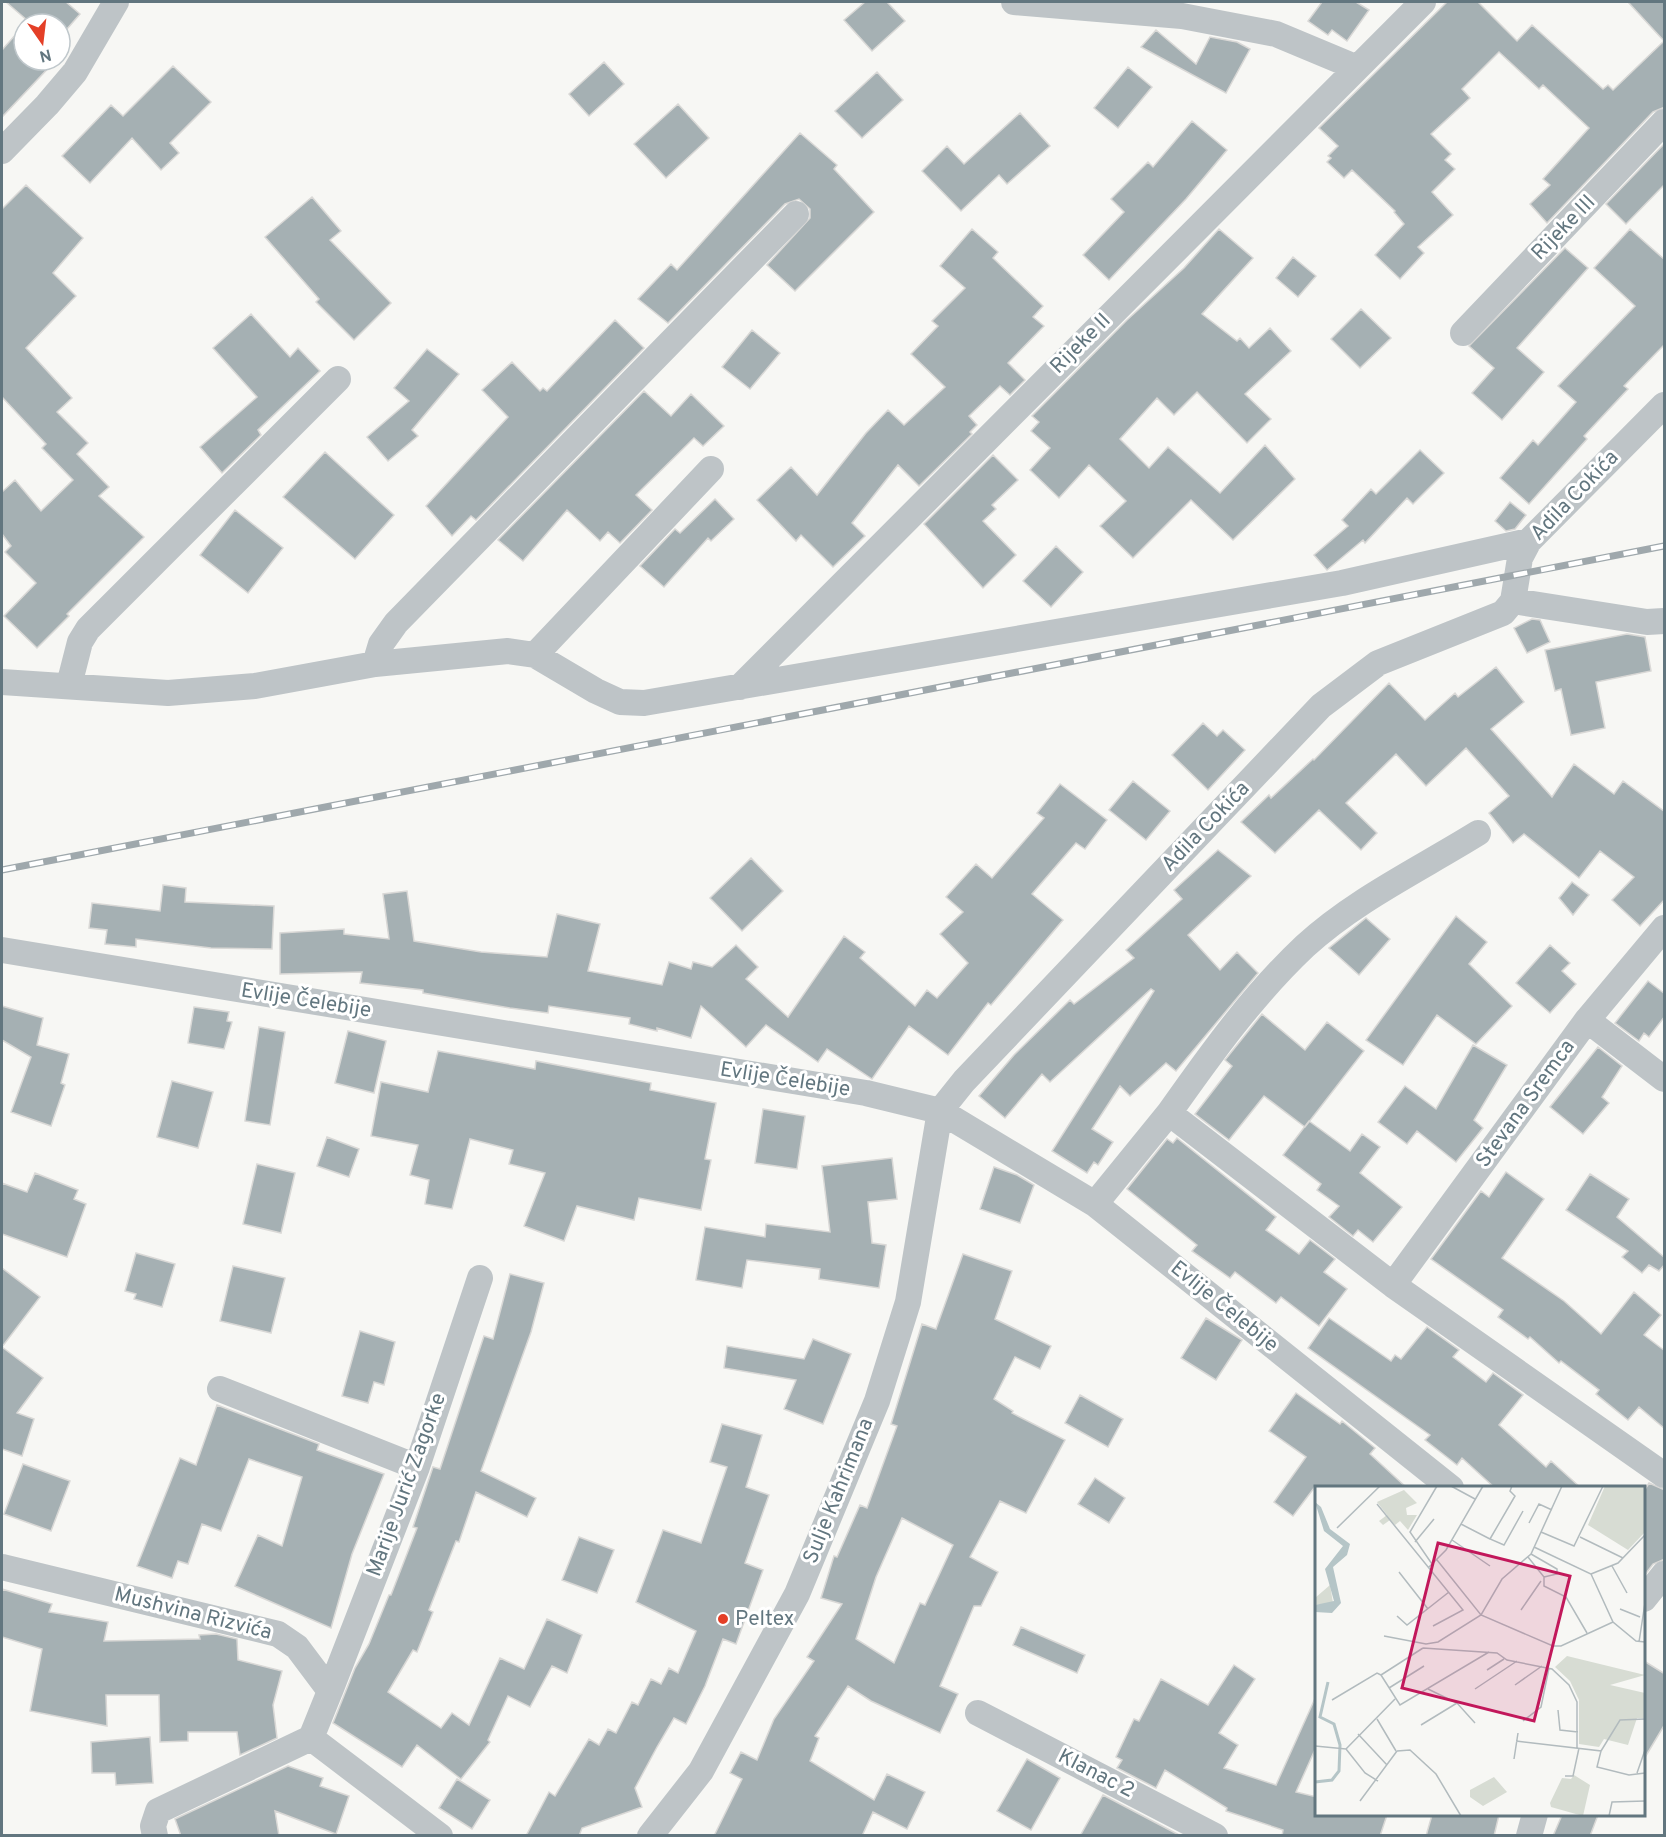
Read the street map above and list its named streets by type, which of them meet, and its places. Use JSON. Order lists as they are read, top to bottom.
{
  "streets": {
    "street": [
      "Rijeke III",
      "Rijeke II",
      "Adila Cokića",
      "Evlije Čelebije",
      "Stevana Sremca",
      "Marije Jurić Zagorke",
      "Sulje Kahrimana",
      "Mushvina Rizvića",
      "Klanac 2"
    ]
  },
  "crossings": [
    ["Adila Cokića", "Evlije Čelebije"],
    ["Adila Cokića", "Sulje Kahrimana"],
    ["Evlije Čelebije", "Sulje Kahrimana"],
    ["Marije Jurić Zagorke", "Mushvina Rizvića"]
  ],
  "places": ["Peltex"],
  "north": "bottom"
}
